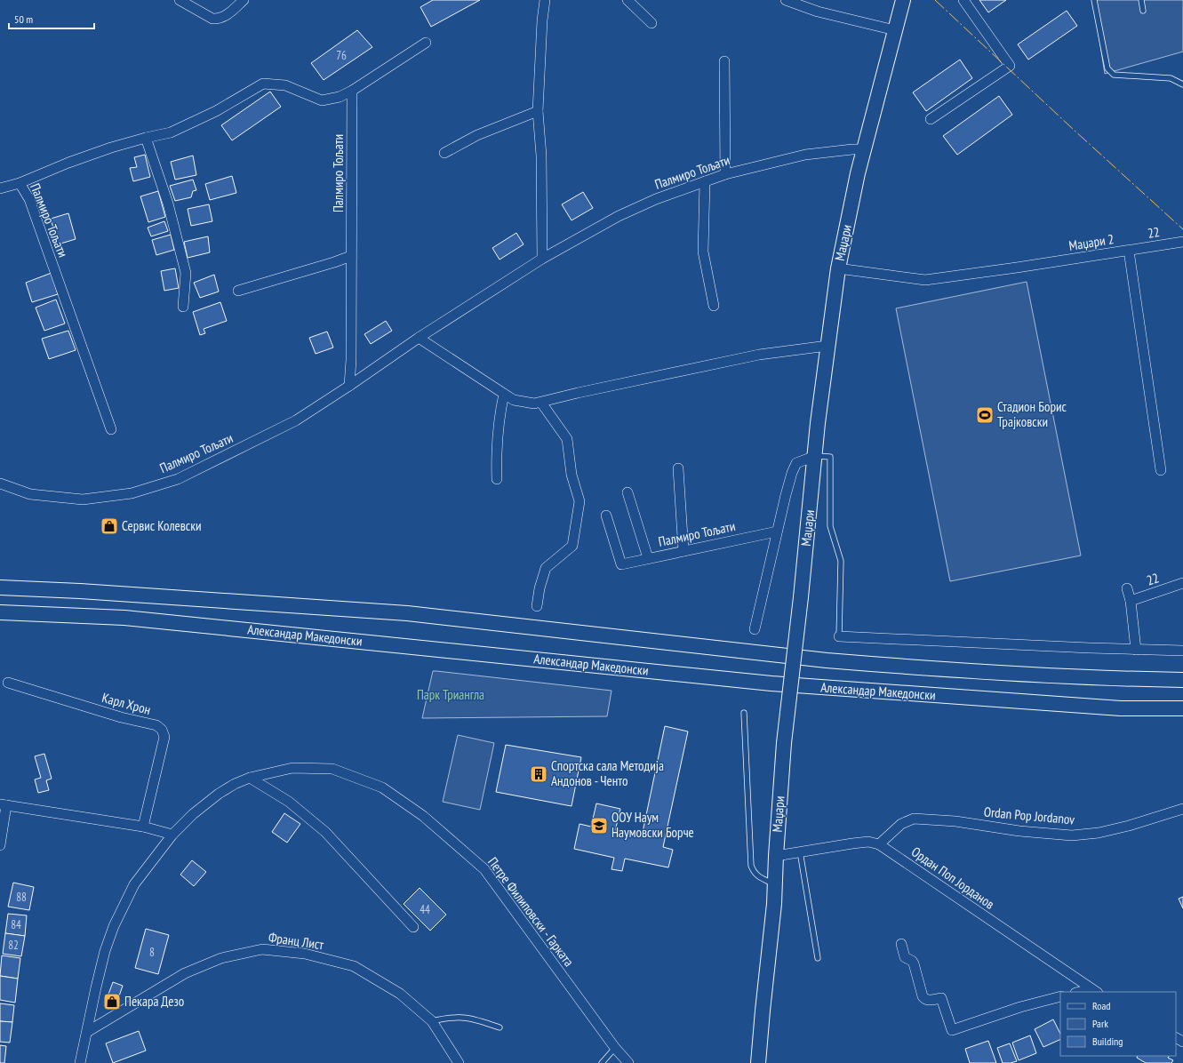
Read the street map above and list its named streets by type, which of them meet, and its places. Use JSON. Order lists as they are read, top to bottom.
{
  "streets": {
    "street": [
      "Палмиро Тољати",
      "22",
      "Маџари",
      "Маџари 2",
      "Александар Македонски",
      "Карл Хрон",
      "Ordan Pop Jordanov",
      "Ордан Поп Јорданов",
      "Петре Филиповски - Гарката",
      "Франц Лист"
    ]
  },
  "crossings": [
    ["Палмиро Тољати", "Маџари"],
    ["22", "Маџари 2"],
    ["Маџари", "Маџари 2"],
    ["Маџари", "Ордан Поп Јорданов"],
    ["Ordan Pop Jordanov", "Ордан Поп Јорданов"],
    ["Петре Филиповски - Гарката", "Франц Лист"]
  ],
  "parks": ["Парк Триангла"],
  "places": {
    "sports": ["Стадион Борис Трајковски"],
    "shop": ["Сервис Колевски", "Пекара Дезо"],
    "building": ["Спортска сала Методија Андонов - Ченто"],
    "school or university": ["ООУ Наум Наумовски Борче"]
  },
  "house_numbers": [
    "76",
    "88",
    "44",
    "84",
    "82",
    "8"
  ],
  "legend": ["Road", "Park", "Building"],
  "scale_bar": "50 m"
}
